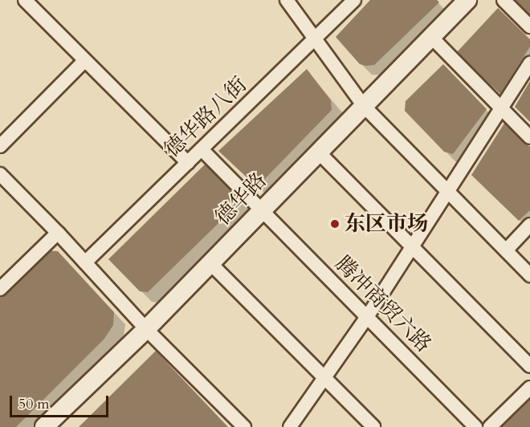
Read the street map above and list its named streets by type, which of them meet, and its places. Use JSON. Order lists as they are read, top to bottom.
{
  "streets": {
    "street": ["德华路八街", "德华路", "腾冲商贸六路"]
  },
  "crossings": [
    ["德华路八街", "腾冲商贸六路"],
    ["德华路", "腾冲商贸六路"]
  ],
  "places": ["东区市场"],
  "scale_bar": "50 m"
}
